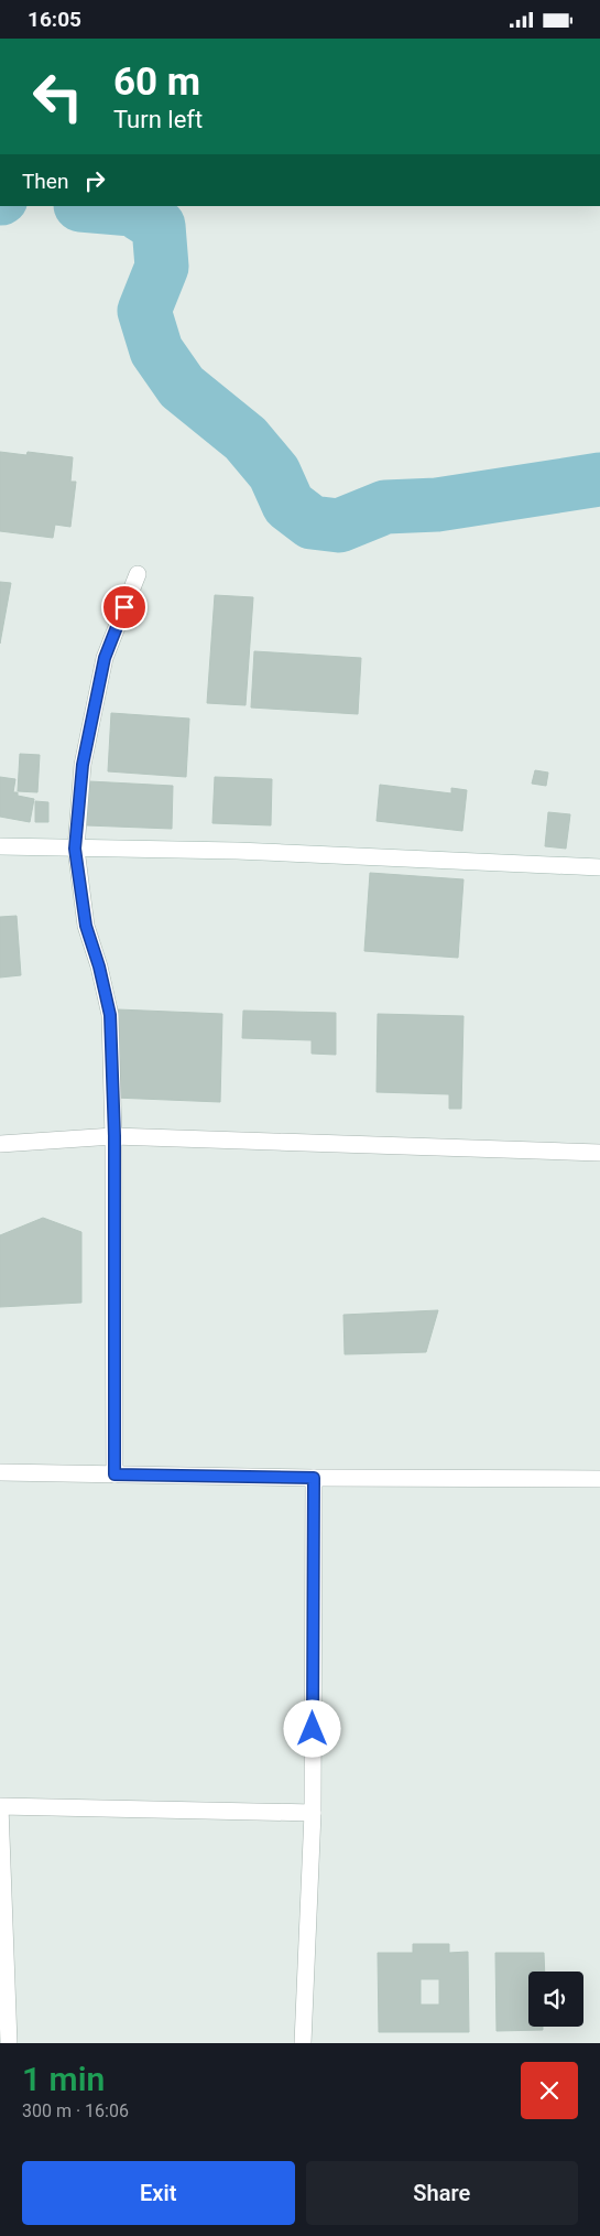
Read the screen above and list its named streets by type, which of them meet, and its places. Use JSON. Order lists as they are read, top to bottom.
{
  "page": {
    "status": "16:05",
    "turn": ["60 m", "Turn left"],
    "then": "Then",
    "heading": ["1 min", "300 m · 16:06"],
    "buttons": ["Exit", "Share"]
  }
}
